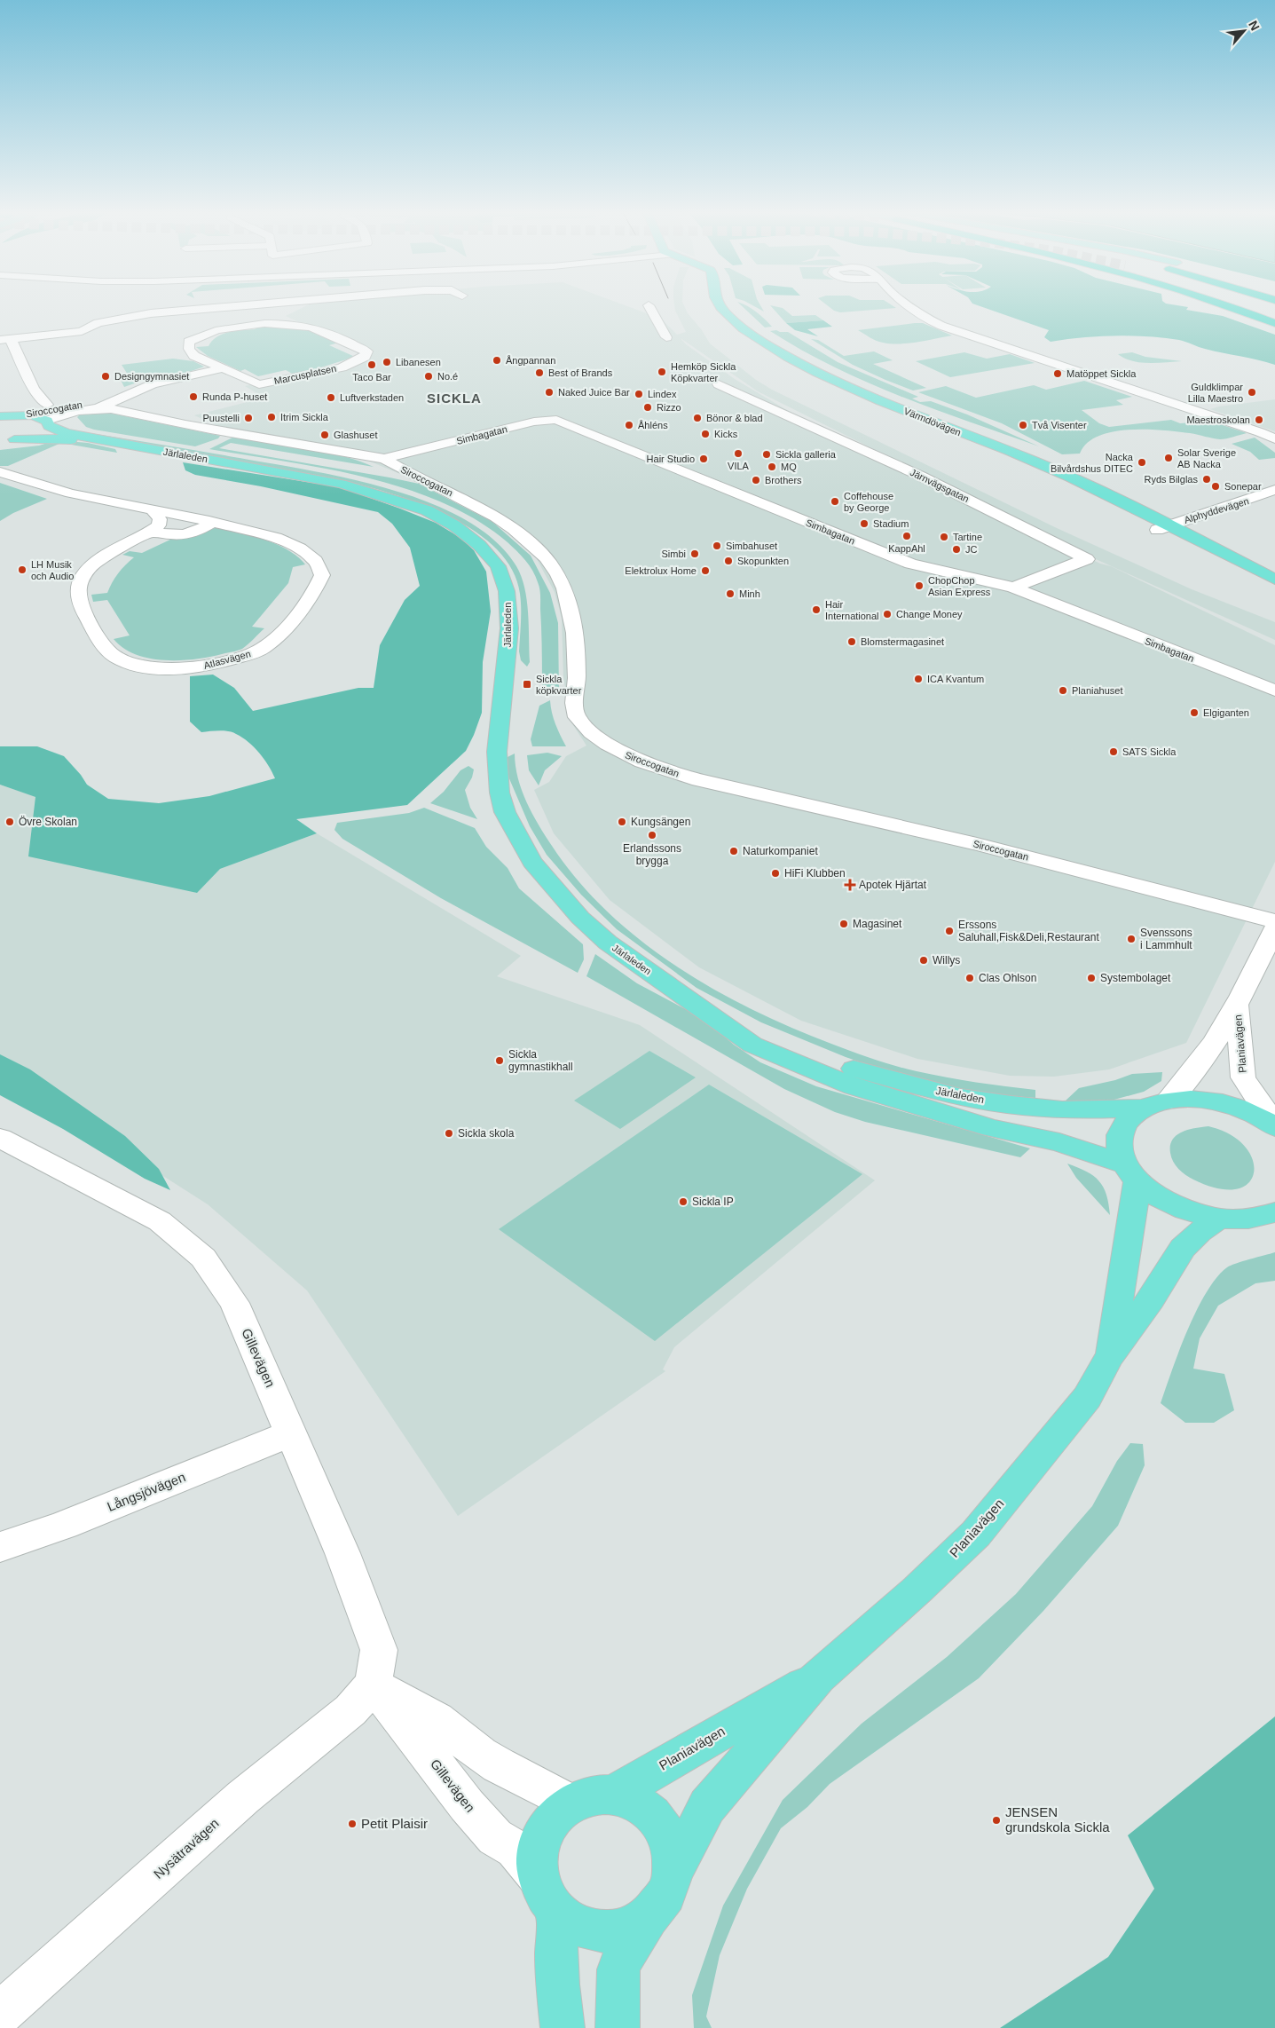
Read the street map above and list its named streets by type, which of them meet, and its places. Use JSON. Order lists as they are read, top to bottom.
{
  "streets": {
    "main road": ["Värmdövägen", "Järlaleden", "Planiavägen"],
    "street": [
      "Marcusplatsen",
      "Siroccogatan",
      "Simbagatan",
      "Järnvägsgatan",
      "Alphyddevägen",
      "Atlasvägen",
      "Gillevägen",
      "Långsjövägen",
      "Nysätravägen"
    ]
  },
  "crossings": [
    ["Siroccogatan", "Simbagatan"],
    ["Siroccogatan", "Järlaleden"],
    ["Värmdövägen", "Alphyddevägen"],
    ["Simbagatan", "Järnvägsgatan"],
    ["Järlaleden", "Planiavägen"],
    ["Planiavägen", "Gillevägen"],
    ["Gillevägen", "Långsjövägen"],
    ["Gillevägen", "Nysätravägen"]
  ],
  "districts": ["SICKLA"],
  "places": {
    "other": [
      "Ångpannan",
      "Libanesen",
      "Taco Bar",
      "Hemköp Sickla Köpkvarter",
      "Best of Brands",
      "Matöppet Sickla",
      "Designgymnasiet",
      "No.é",
      "Naked Juice Bar",
      "Guldklimpar Lilla Maestro",
      "Lindex",
      "Runda P-huset",
      "Luftverkstaden",
      "Rizzo",
      "Itrim Sickla",
      "Puustelli",
      "Bönor & blad",
      "Maestroskolan",
      "Åhléns",
      "Två Visenter",
      "Kicks",
      "Glashuset",
      "VILA",
      "Sickla galleria",
      "Solar Sverige AB Nacka",
      "Hair Studio",
      "Nacka Bilvårdshus DITEC",
      "MQ",
      "Ryds Bilglas",
      "Brothers",
      "Sonepar",
      "Coffehouse by George",
      "Stadium",
      "KappAhl",
      "Tartine",
      "Simbahuset",
      "JC",
      "Simbi",
      "Skopunkten",
      "LH Musik och Audio",
      "Elektrolux Home",
      "ChopChop Asian Express",
      "Minh",
      "Hair International",
      "Change Money",
      "Blomstermagasinet",
      "ICA Kvantum",
      "Planiahuset",
      "Elgiganten",
      "SATS Sickla",
      "Övre Skolan",
      "Kungsängen",
      "Erlandssons brygga",
      "Naturkompaniet",
      "HiFi Klubben",
      "Magasinet",
      "Erssons Saluhall,Fisk&Deli,Restaurant",
      "Svenssons i Lammhult",
      "Willys",
      "Clas Ohlson",
      "Systembolaget",
      "Sickla gymnastikhall",
      "Sickla skola",
      "Sickla IP",
      "JENSEN grundskola Sickla",
      "Petit Plaisir"
    ],
    "transit": ["Sickla köpkvarter"],
    "health": ["Apotek Hjärtat"]
  },
  "north": "top right"
}
